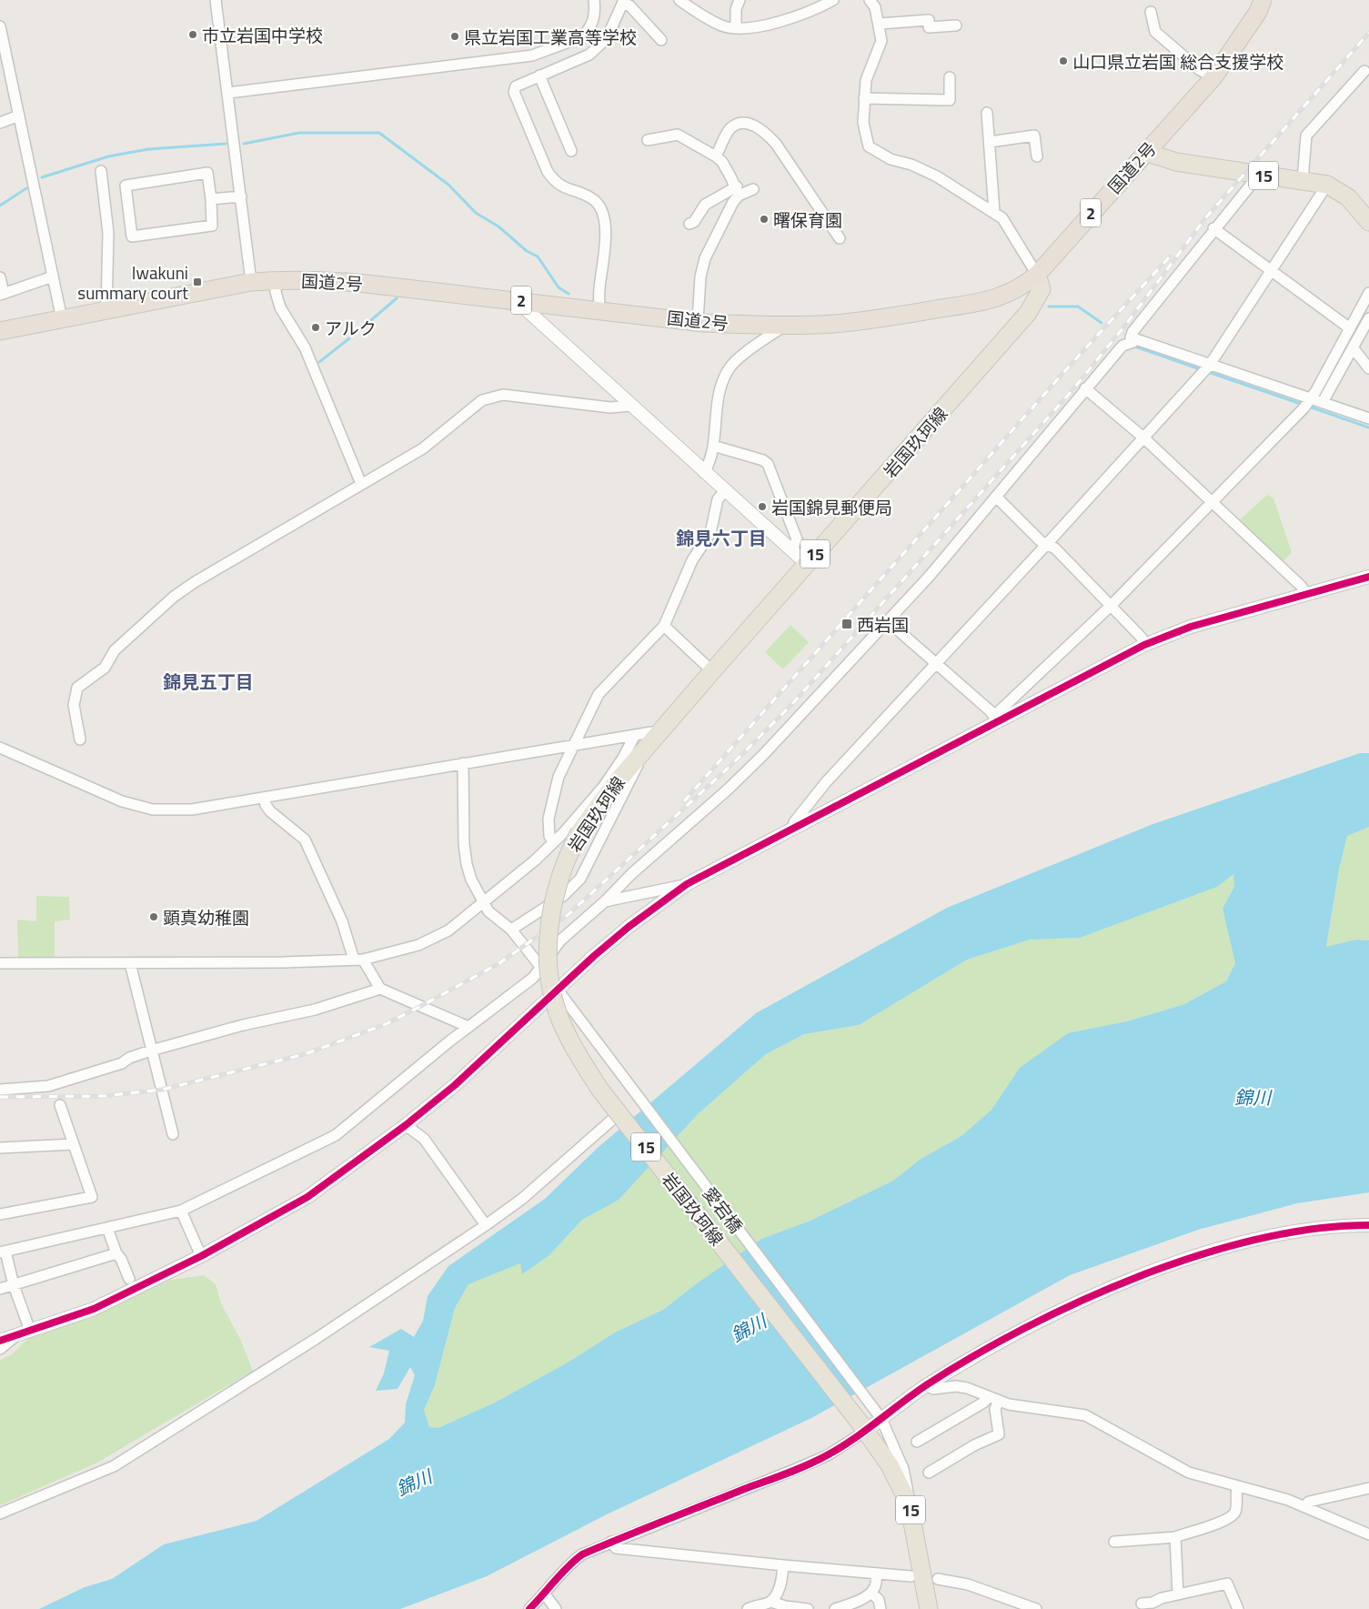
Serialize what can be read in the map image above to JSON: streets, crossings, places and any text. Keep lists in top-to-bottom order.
{
  "streets": {
    "highway": ["国道2号", "2"],
    "main road": ["15", "岩国玖珂線"],
    "street": ["愛宕橋"]
  },
  "crossings": [
    ["国道2号", "15"],
    ["国道2号", "岩国玖珂線"],
    ["岩国玖珂線", "愛宕橋"]
  ],
  "districts": ["錦見六丁目", "錦見五丁目"],
  "water": ["錦川"],
  "places": {
    "other": [
      "市立岩国中学校",
      "県立岩国工業高等学校",
      "山口県立岩国 総合支援学校",
      "曙保育園",
      "アルク",
      "岩国錦見郵便局",
      "顕真幼稚園"
    ],
    "transit": ["Iwakuni summary court", "西岩国"]
  }
}
